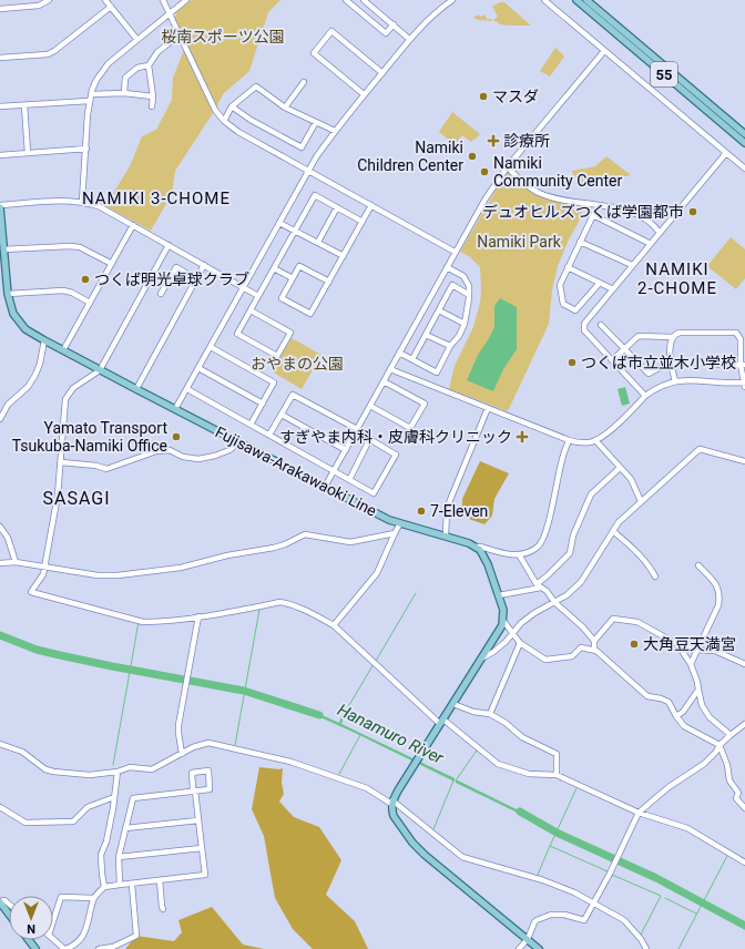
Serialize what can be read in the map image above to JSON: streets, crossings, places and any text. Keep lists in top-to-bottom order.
{
  "streets": {
    "main road": ["55", "Fujisawa-Arakawaoki Line"]
  },
  "districts": ["NAMIKI 3-CHOME", "NAMIKI 2-CHOME", "SASAGI"],
  "water": ["Hanamuro River"],
  "parks": ["桜南スポーツ公園", "Namiki Park", "おやまの公園"],
  "places": {
    "other": [
      "マスダ",
      "Namiki Children Center",
      "Namiki Community Center",
      "デュオヒルズつくば学園都市",
      "つくば明光卓球クラブ",
      "つくば市立並木小学校",
      "Yamato Transport Tsukuba-Namiki Office",
      "7-Eleven",
      "大角豆天満宮"
    ],
    "health": ["診療所", "すぎやま内科・皮膚科クリニック"]
  },
  "north": "bottom"
}
